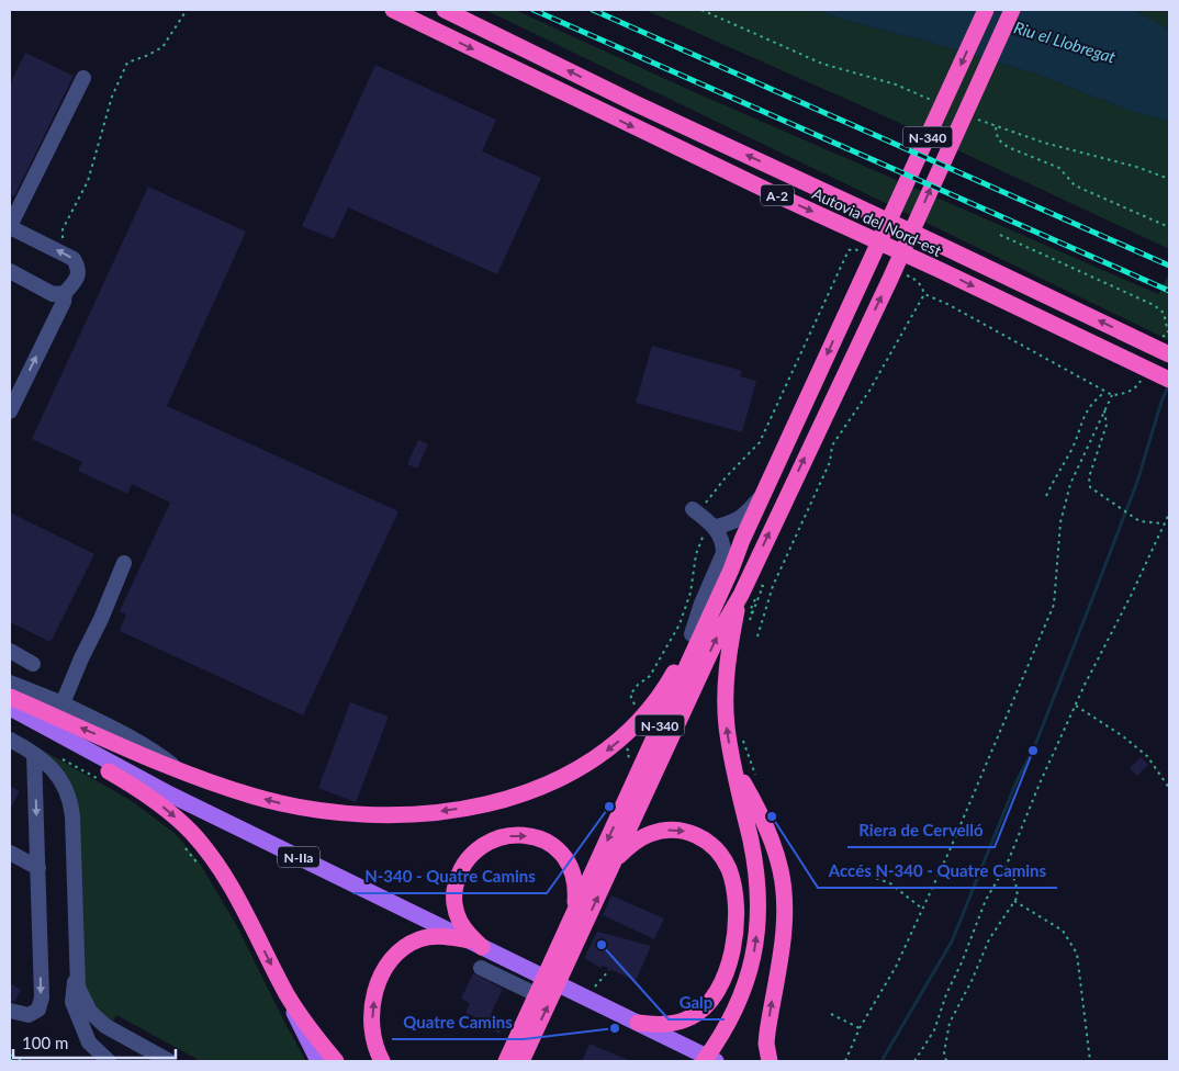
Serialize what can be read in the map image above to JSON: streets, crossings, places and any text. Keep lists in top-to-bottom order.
{
  "streets": {
    "highway": ["N-340", "A-2", "Autovia del Nord-est"],
    "main road": ["N-IIa"]
  },
  "water": ["Riu el Llobregat"],
  "places": [
    "Riera de Cervelló",
    "N-340 - Quatre Camins",
    "Accés N-340 - Quatre Camins",
    "Galp",
    "Quatre Camins"
  ],
  "scale_bar": "100 m"
}
